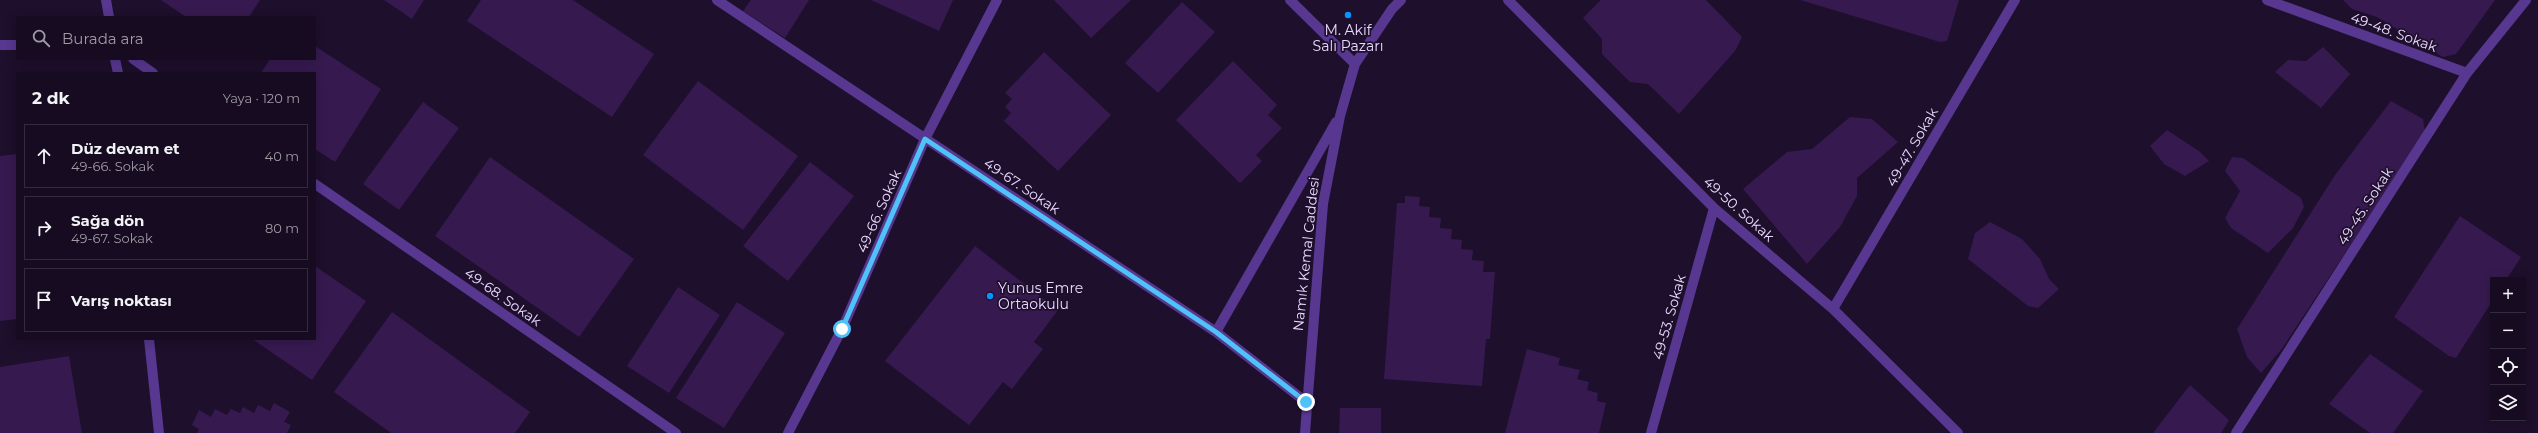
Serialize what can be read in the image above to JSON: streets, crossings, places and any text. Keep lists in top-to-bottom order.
{
  "streets": {
    "street": [
      "49-48. Sokak",
      "49-47. Sokak",
      "49-67. Sokak",
      "49-45. Sokak",
      "49-50. Sokak",
      "49-66. Sokak",
      "Namık Kemal Caddesi",
      "49-68. Sokak",
      "49-53. Sokak"
    ]
  },
  "crossings": [
    ["49-48. Sokak", "49-45. Sokak"],
    ["49-47. Sokak", "49-50. Sokak"],
    ["49-67. Sokak", "49-66. Sokak"],
    ["49-67. Sokak", "Namık Kemal Caddesi"],
    ["49-50. Sokak", "49-53. Sokak"]
  ],
  "places": ["M. Akif Salı Pazarı", "Yunus Emre Ortaokulu"],
  "page": {
    "search": "Burada ara",
    "heading": ["2 dk", "Yaya · 120 m"],
    "list": [
      ["Düz devam et", "49-66. Sokak", "40 m"],
      ["Sağa dön", "49-67. Sokak", "80 m"],
      "Varış noktası"
    ],
    "map_buttons": ["+", "−"]
  }
}
